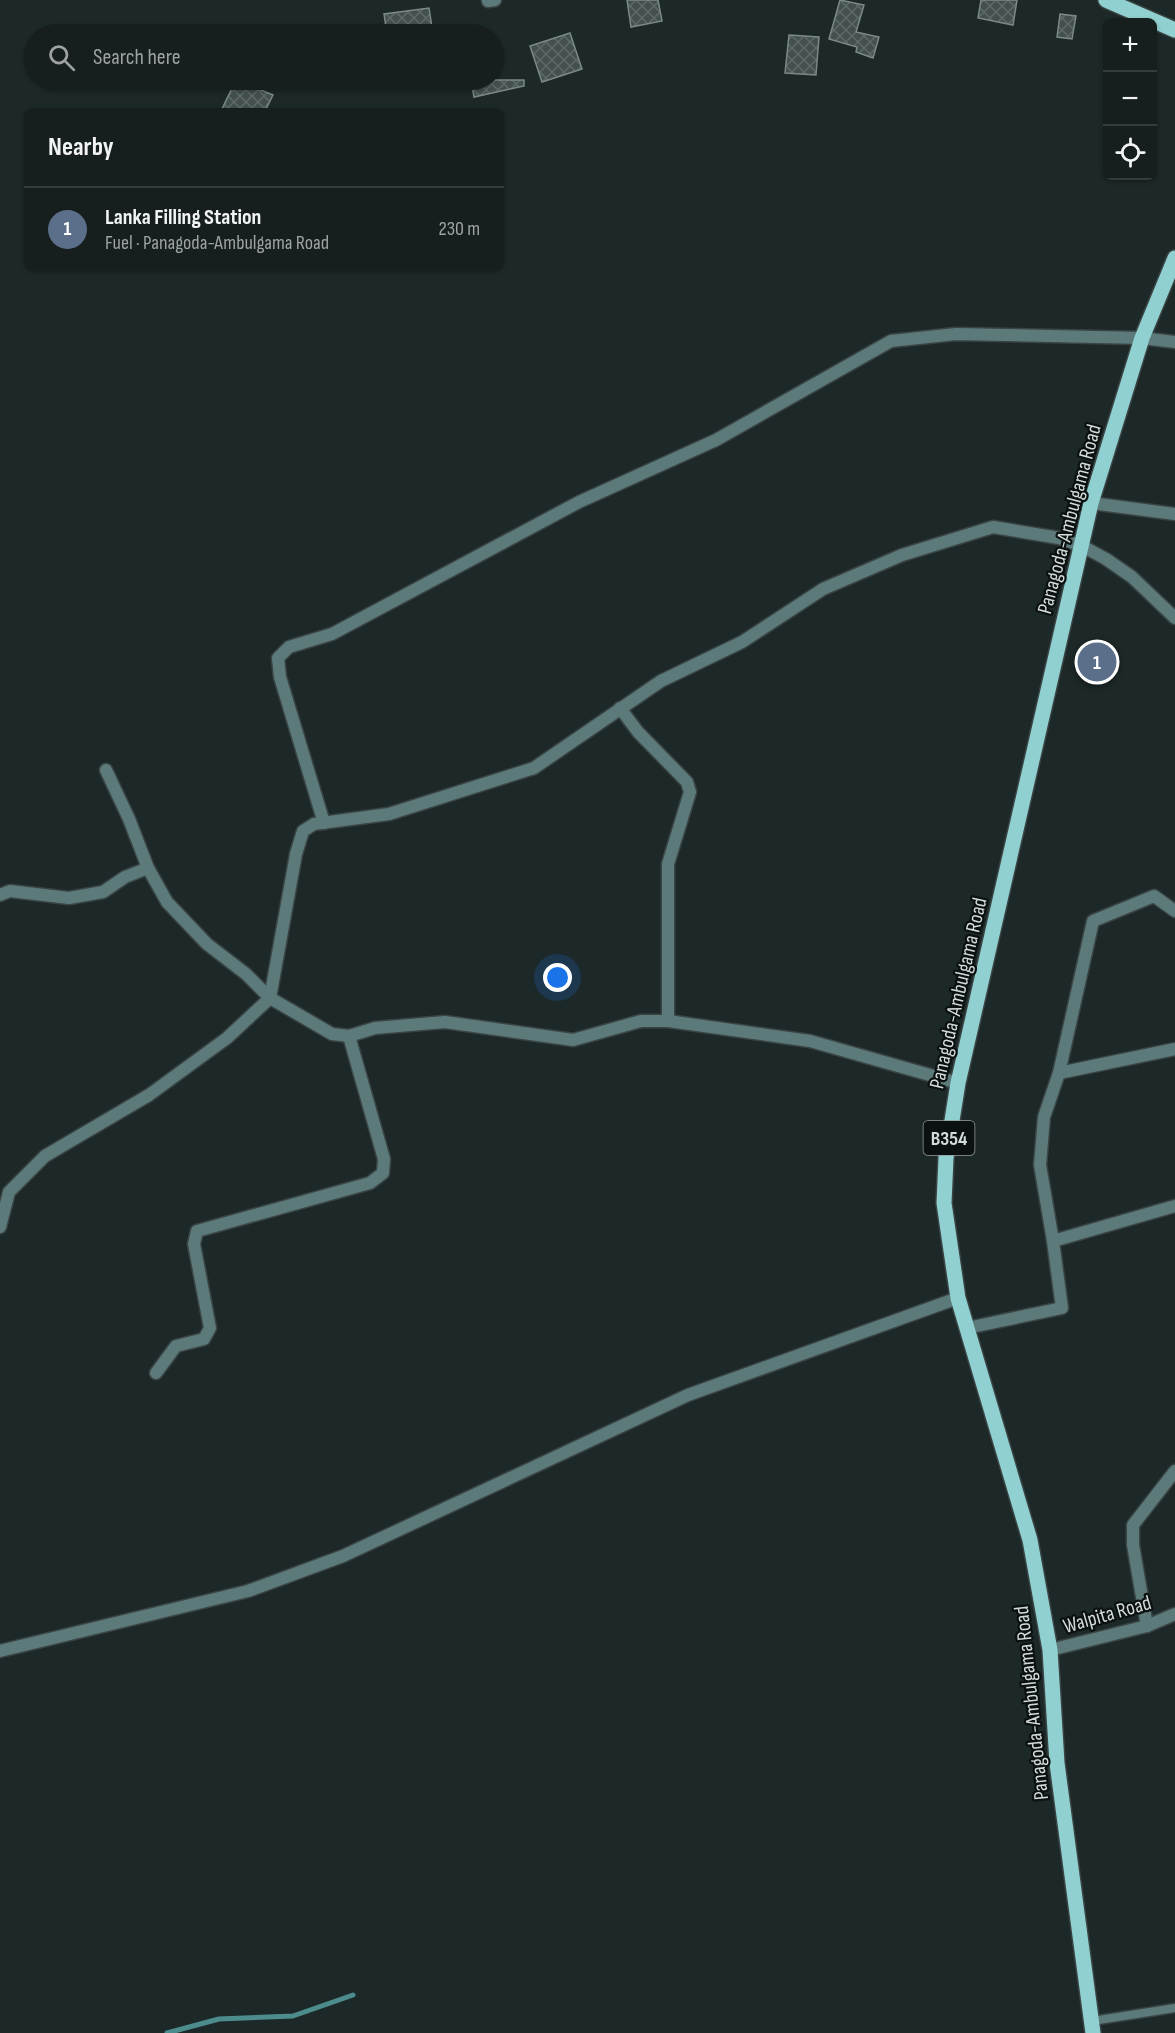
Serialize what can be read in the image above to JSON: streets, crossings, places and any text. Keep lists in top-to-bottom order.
{
  "streets": {
    "main road": ["Panagoda-Ambulgama Road", "B354"],
    "street": ["Walpita Road"]
  },
  "crossings": [
    ["Panagoda-Ambulgama Road", "Walpita Road"]
  ],
  "page": {
    "map_buttons": ["+", "−"],
    "search": "Search here",
    "heading": "Nearby",
    "list": [
      {
        "mark": "1",
        "name": "Lanka Filling Station",
        "note": "Fuel · Panagoda-Ambulgama Road",
        "value": "230 m"
      }
    ],
    "pins": "1"
  }
}
